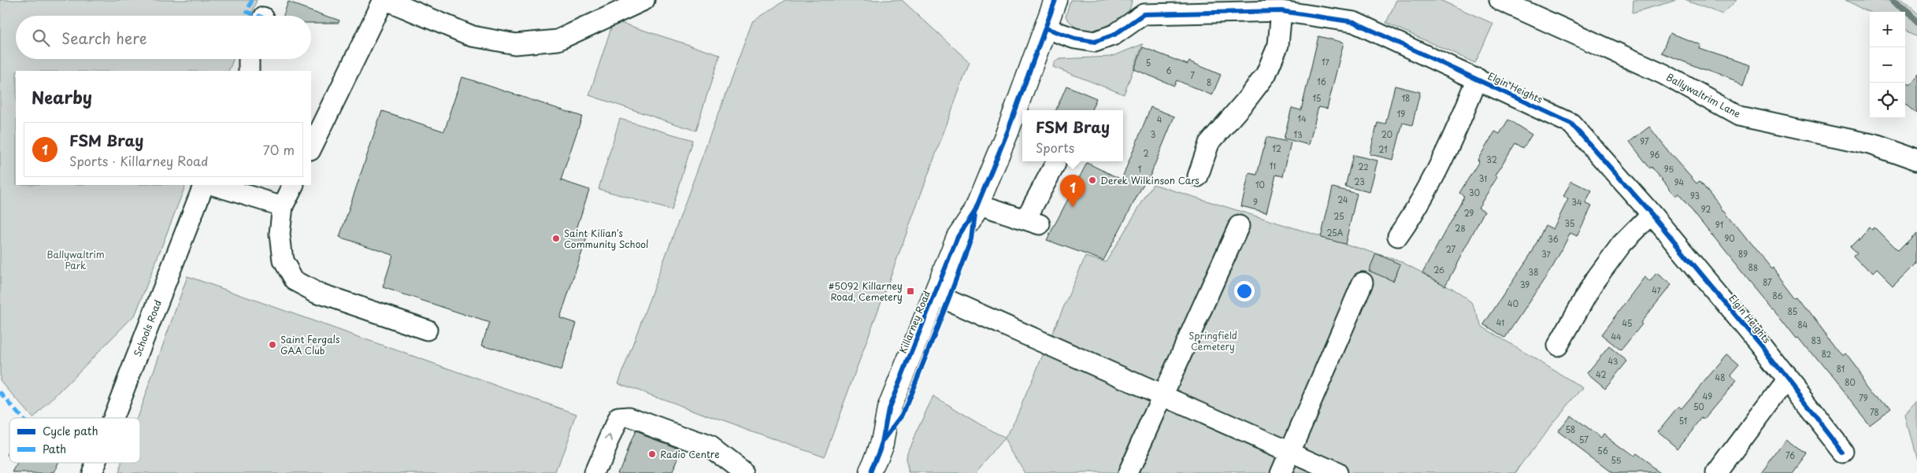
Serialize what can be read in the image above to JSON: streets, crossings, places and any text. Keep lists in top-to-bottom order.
{
  "streets": {
    "main road": ["Killarney Road"],
    "street": ["Elgin Heights", "Ballywaltrim Lane", "Schools Road"]
  },
  "crossings": [
    ["Elgin Heights", "Killarney Road"]
  ],
  "parks": ["Ballywaltrim Park", "Springfield Cemetery"],
  "places": {
    "other": [
      "Derek Wilkinson Cars",
      "Saint Kilian's Community School",
      "Saint Fergals GAA Club",
      "Radio Centre"
    ],
    "transit": ["#5092 Killarney Road, Cemetery"]
  },
  "house_numbers": [
    "17",
    "5",
    "6",
    "7",
    "16",
    "8",
    "15",
    "18",
    "19",
    "14",
    "4",
    "3",
    "13",
    "20",
    "97",
    "12",
    "21",
    "2",
    "96",
    "32",
    "11",
    "22",
    "1",
    "95",
    "31",
    "23",
    "94",
    "10",
    "30",
    "93",
    "24",
    "9",
    "34",
    "92",
    "29",
    "25",
    "35",
    "91",
    "28",
    "25A",
    "90",
    "36",
    "27",
    "37",
    "89",
    "88",
    "26",
    "38",
    "87",
    "39",
    "47",
    "86",
    "40",
    "85",
    "41",
    "45",
    "84",
    "44",
    "83",
    "82",
    "43",
    "81",
    "42",
    "48",
    "80",
    "49",
    "79",
    "50",
    "78",
    "51",
    "58",
    "57",
    "56",
    "76",
    "55"
  ],
  "legend": ["Cycle path", "Path"],
  "page": {
    "map_buttons": ["+", "−"],
    "search": "Search here",
    "heading": "Nearby",
    "popup": ["FSM Bray", "Sports"],
    "list": [
      {
        "mark": "1",
        "name": "FSM Bray",
        "note": "Sports · Killarney Road",
        "value": "70 m"
      }
    ],
    "pins": "1"
  }
}
